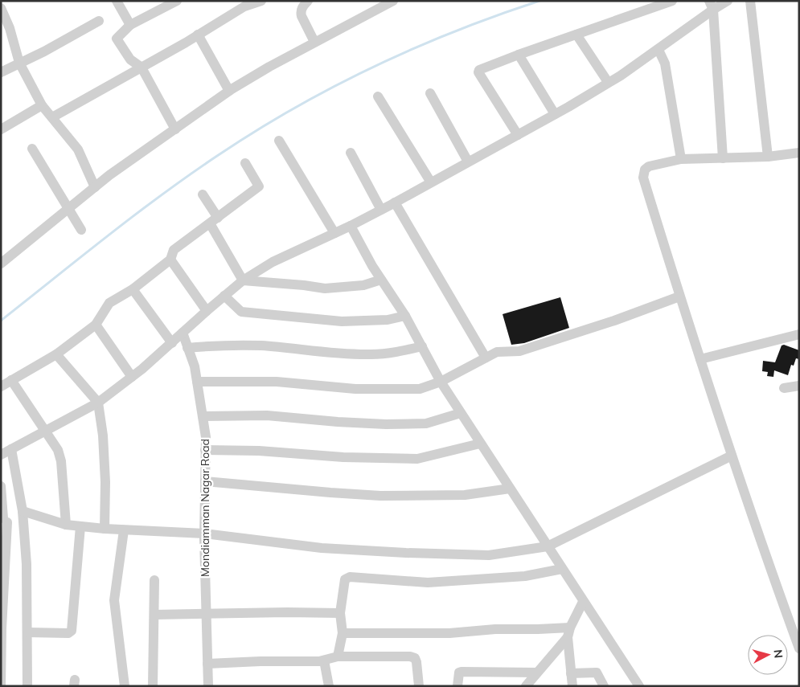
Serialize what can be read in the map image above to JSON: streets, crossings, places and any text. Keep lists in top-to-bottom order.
{
  "streets": {
    "street": ["Mondiamman Nagar Road"]
  },
  "north": "right"
}
